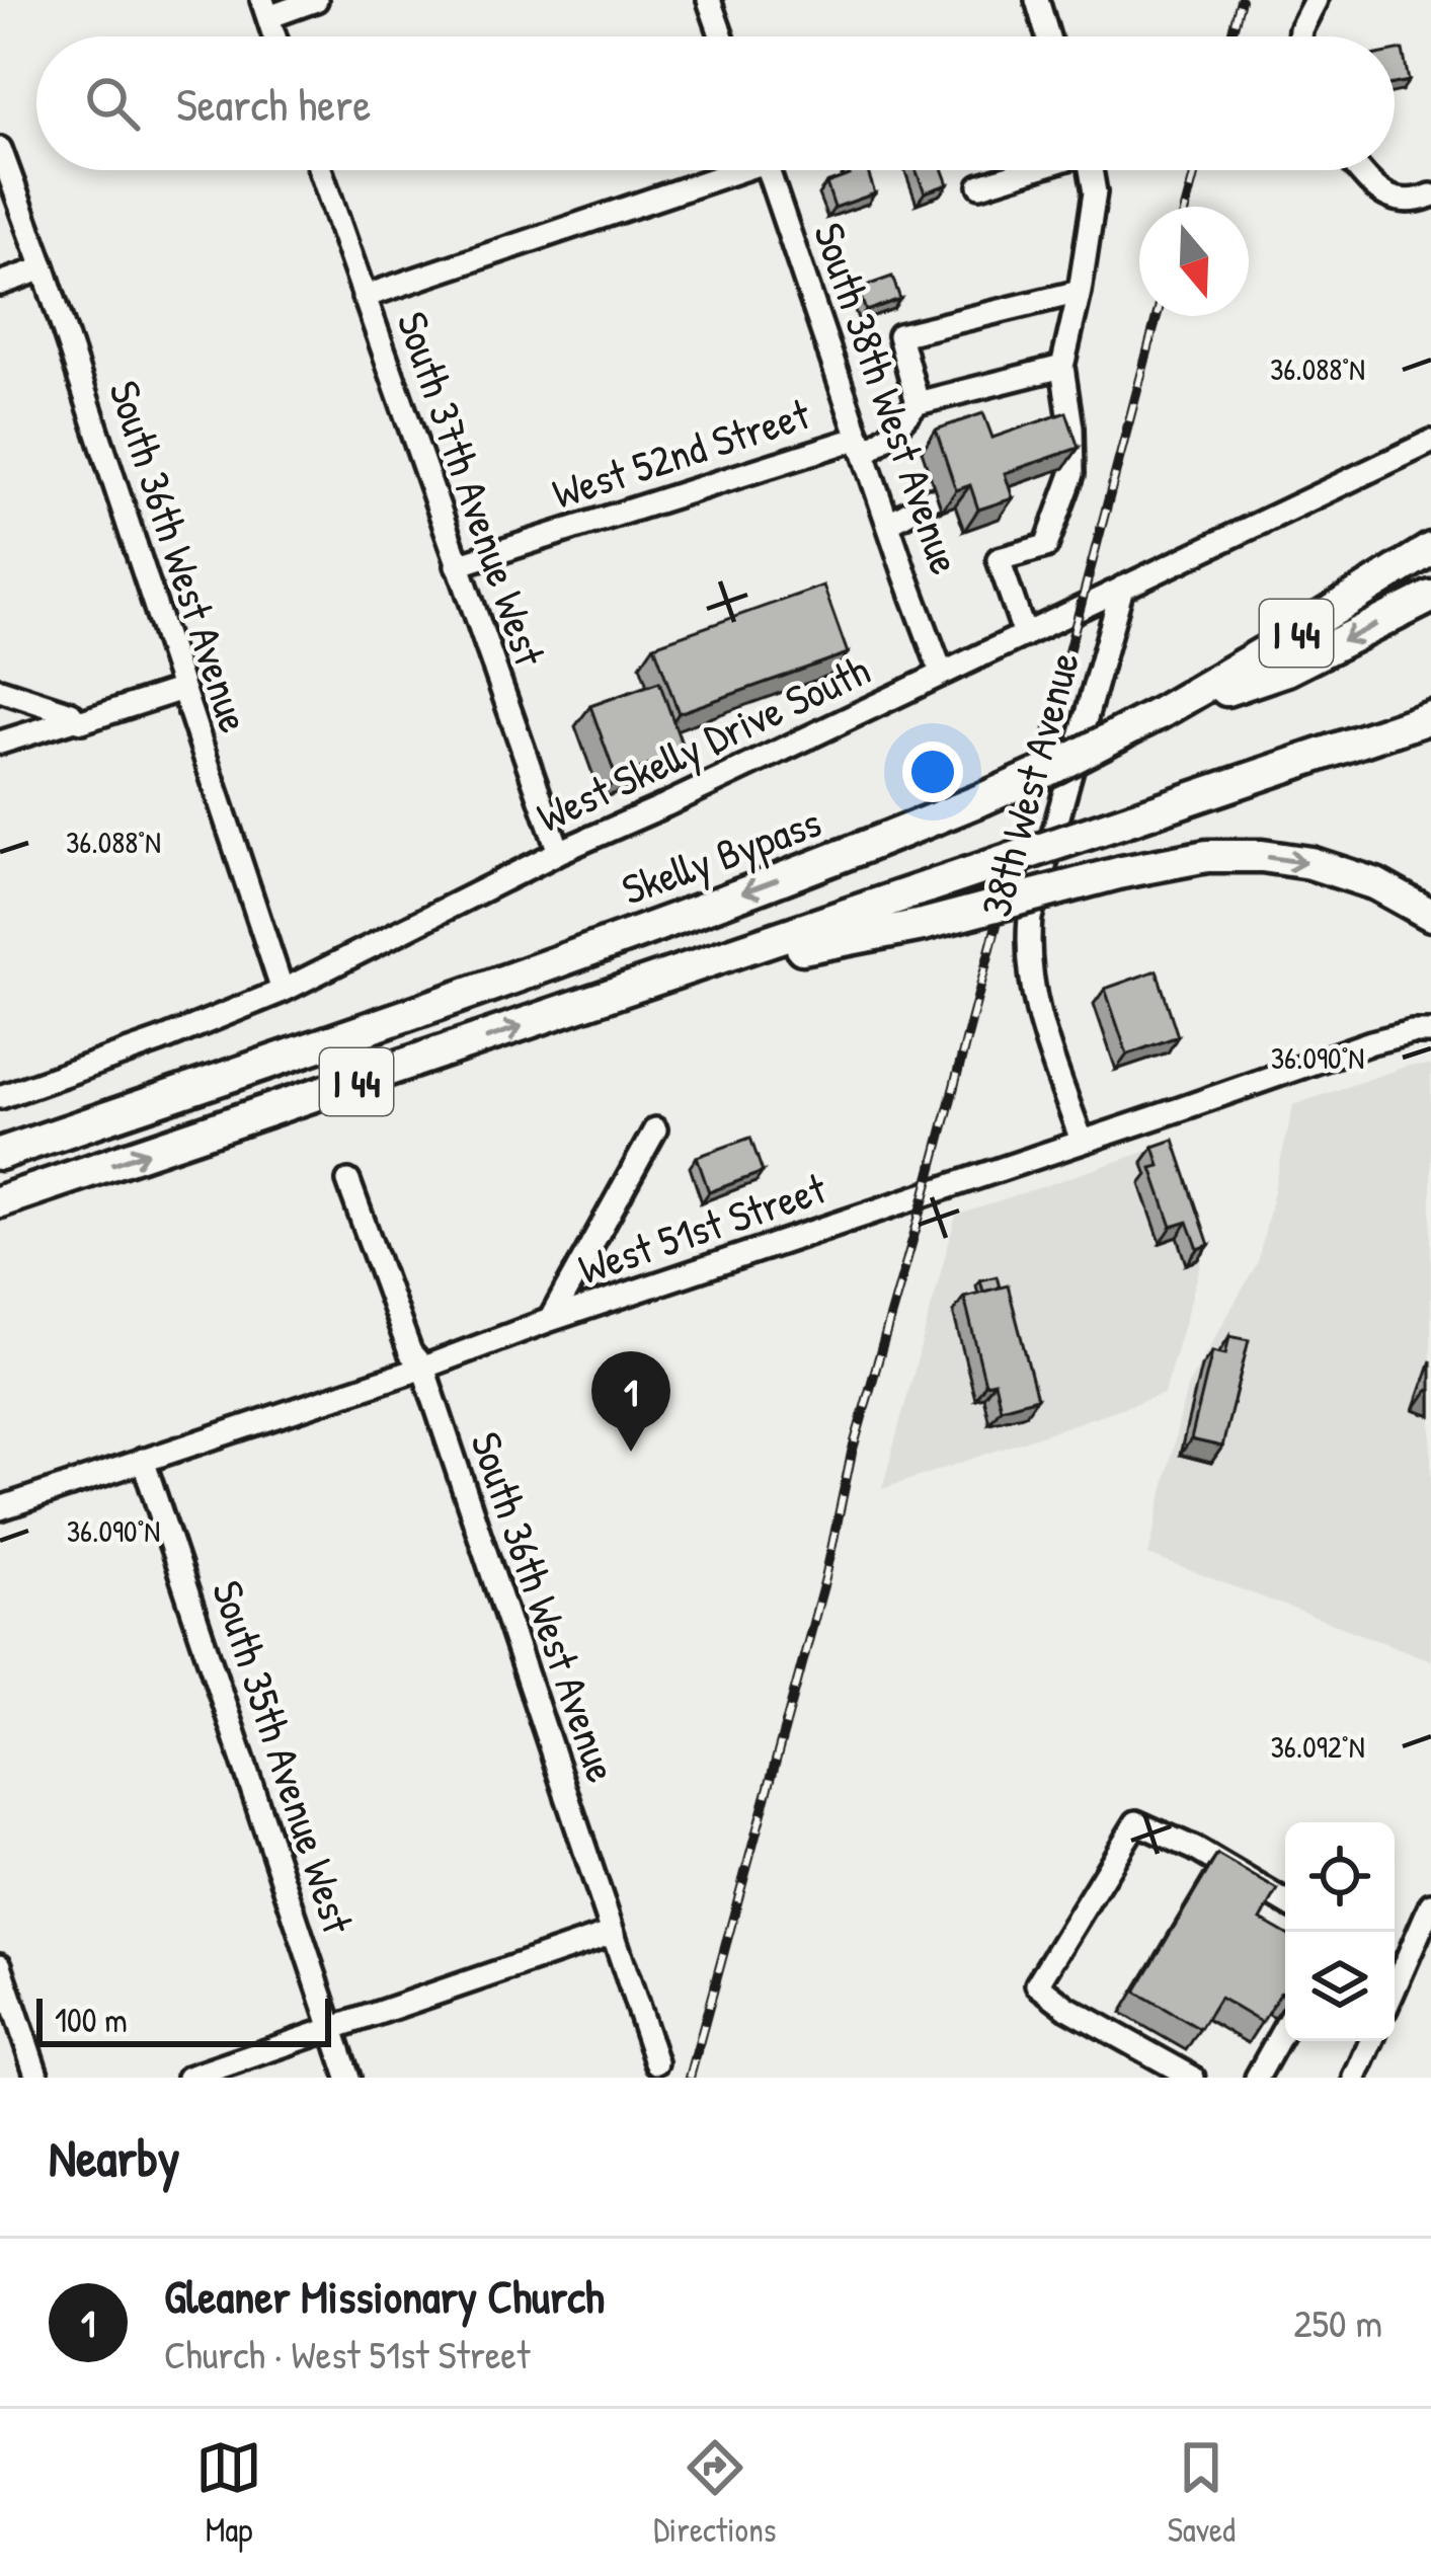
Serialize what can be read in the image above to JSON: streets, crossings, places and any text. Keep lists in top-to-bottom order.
{
  "streets": {
    "highway": ["I 44", "Skelly Bypass"],
    "street": [
      "South 38th West Avenue",
      "West 52nd Street",
      "South 37th Avenue West",
      "South 36th West Avenue",
      "West Skelly Drive South",
      "38th West Avenue",
      "West 51st Street",
      "South 35th Avenue West"
    ]
  },
  "crossings": [
    ["South 38th West Avenue", "West 52nd Street"],
    ["South 38th West Avenue", "West Skelly Drive South"],
    ["West 52nd Street", "South 37th Avenue West"],
    ["South 37th Avenue West", "West Skelly Drive South"],
    ["South 36th West Avenue", "West Skelly Drive South"],
    ["South 36th West Avenue", "West 51st Street"],
    ["West Skelly Drive South", "38th West Avenue"],
    ["38th West Avenue", "West 51st Street"],
    ["West 51st Street", "South 35th Avenue West"]
  ],
  "scale_bar": "100 m",
  "north": "bottom",
  "page": {
    "search": "Search here",
    "pins": "1",
    "scale": "100 m",
    "heading": "Nearby",
    "list": [
      {
        "mark": "1",
        "name": "Gleaner Missionary Church",
        "note": "Church · West 51st Street",
        "value": "250 m"
      }
    ],
    "nav": ["Map", "Directions", "Saved"]
  },
  "coordinates": ["36.088°N", "36.090°N", "36.092°N"]
}
